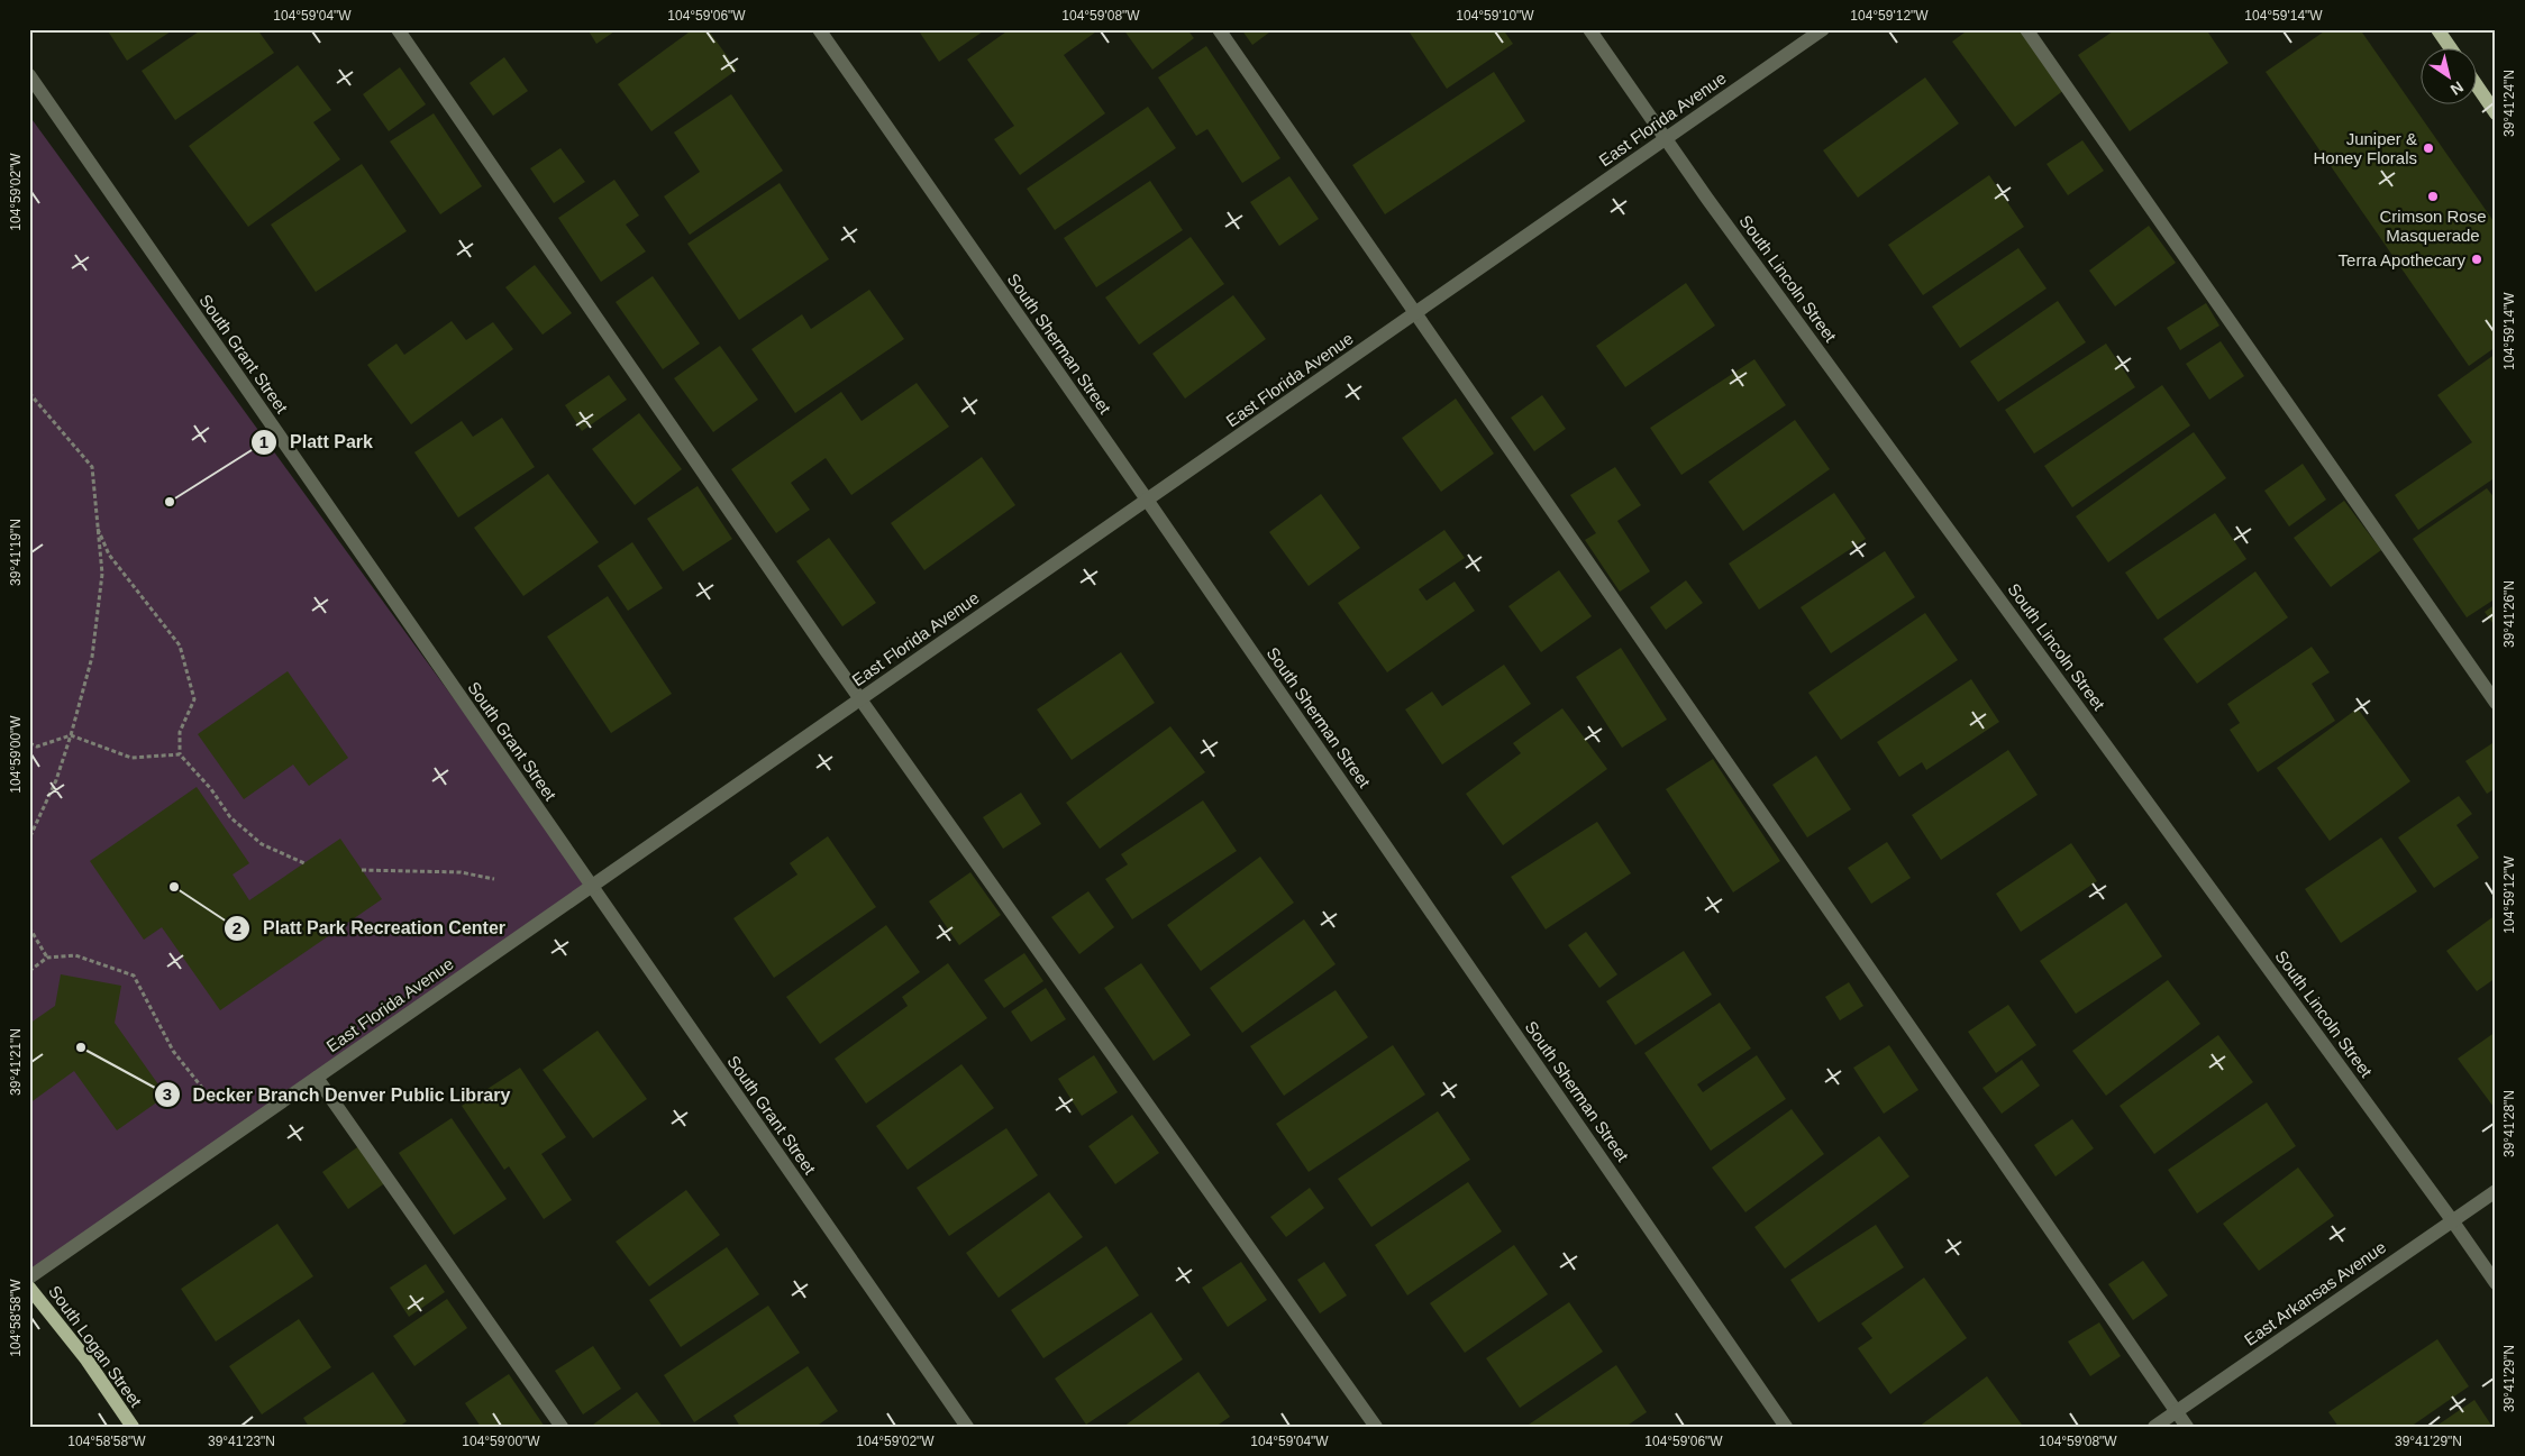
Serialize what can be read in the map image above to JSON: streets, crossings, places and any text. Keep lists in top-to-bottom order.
{
  "streets": {
    "main road": ["South Logan Street"],
    "street": [
      "East Florida Avenue",
      "South Lincoln Street",
      "South Sherman Street",
      "South Grant Street",
      "East Arkansas Avenue"
    ]
  },
  "crossings": [
    ["East Florida Avenue", "South Lincoln Street"],
    ["East Florida Avenue", "South Sherman Street"],
    ["East Florida Avenue", "South Grant Street"],
    ["South Lincoln Street", "East Arkansas Avenue"]
  ],
  "places": [
    "Juniper & Honey Florals",
    "Crimson Rose Masquerade",
    "Terra Apothecary",
    "Platt Park",
    "Platt Park Recreation Center",
    "Decker Branch Denver Public Library"
  ],
  "north": "bottom right",
  "coordinates": [
    "104°59'04\"W",
    "104°59'06\"W",
    "104°59'08\"W",
    "104°59'10\"W",
    "104°59'12\"W",
    "104°59'14\"W",
    "39°41'24\"N",
    "104°59'02\"W",
    "39°41'19\"N",
    "39°41'26\"N",
    "104°59'00\"W",
    "39°41'21\"N",
    "39°41'28\"N",
    "104°58'58\"W",
    "39°41'29\"N",
    "39°41'23\"N"
  ]
}
